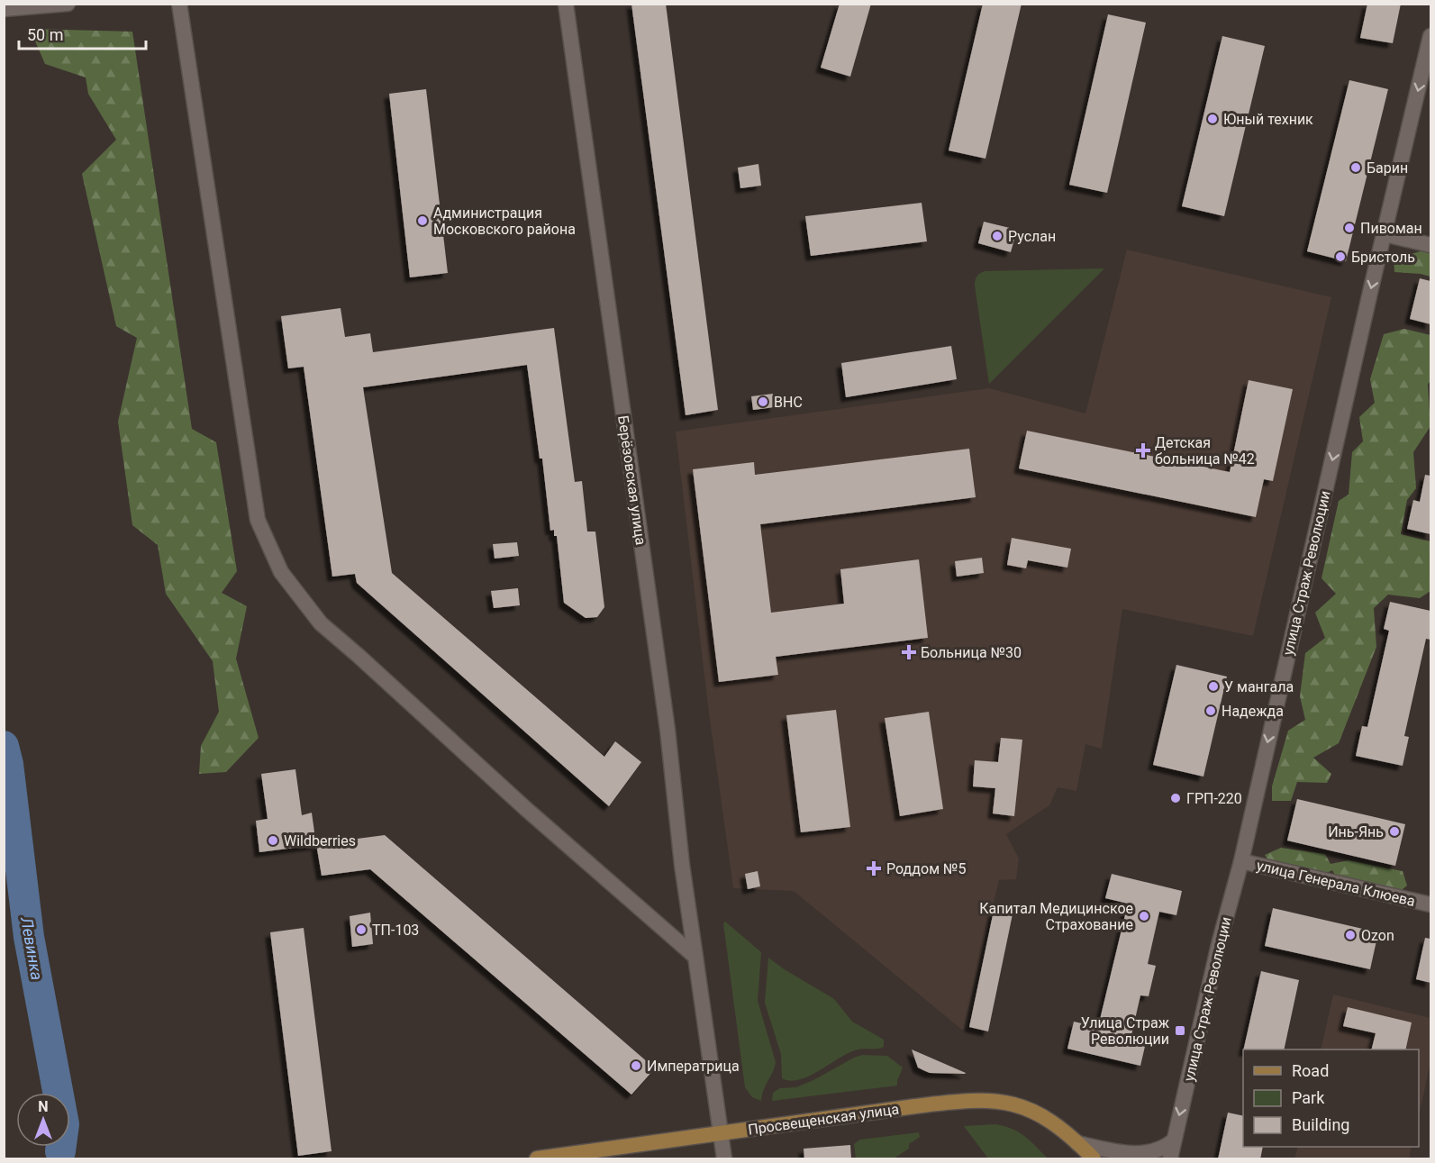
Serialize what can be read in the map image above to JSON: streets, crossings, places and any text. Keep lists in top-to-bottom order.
{
  "streets": {
    "main road": ["Просвещенская улица"],
    "street": ["Берёзовская улица", "улица Страж Революции", "улица Генерала Клюева"]
  },
  "crossings": [
    ["Берёзовская улица", "Просвещенская улица"],
    ["улица Страж Революции", "улица Генерала Клюева"]
  ],
  "one_way": ["улица Страж Революции"],
  "water": ["Левинка"],
  "places": {
    "other": [
      "Юный техник",
      "Барин",
      "Администрация Московского района",
      "Пивоман",
      "Руслан",
      "Бристоль",
      "ВНС",
      "У мангала",
      "Надежда",
      "ГРП-220",
      "Инь-Янь",
      "Wildberries",
      "Капитал Медицинское Страхование",
      "ТП-103",
      "Ozon",
      "Императрица"
    ],
    "health": ["Детская больница №42", "Больница №30", "Роддом №5"],
    "transit": ["Улица Страж Революции"]
  },
  "legend": ["Road", "Park", "Building"],
  "scale_bar": "50 m",
  "north": "top"
}
